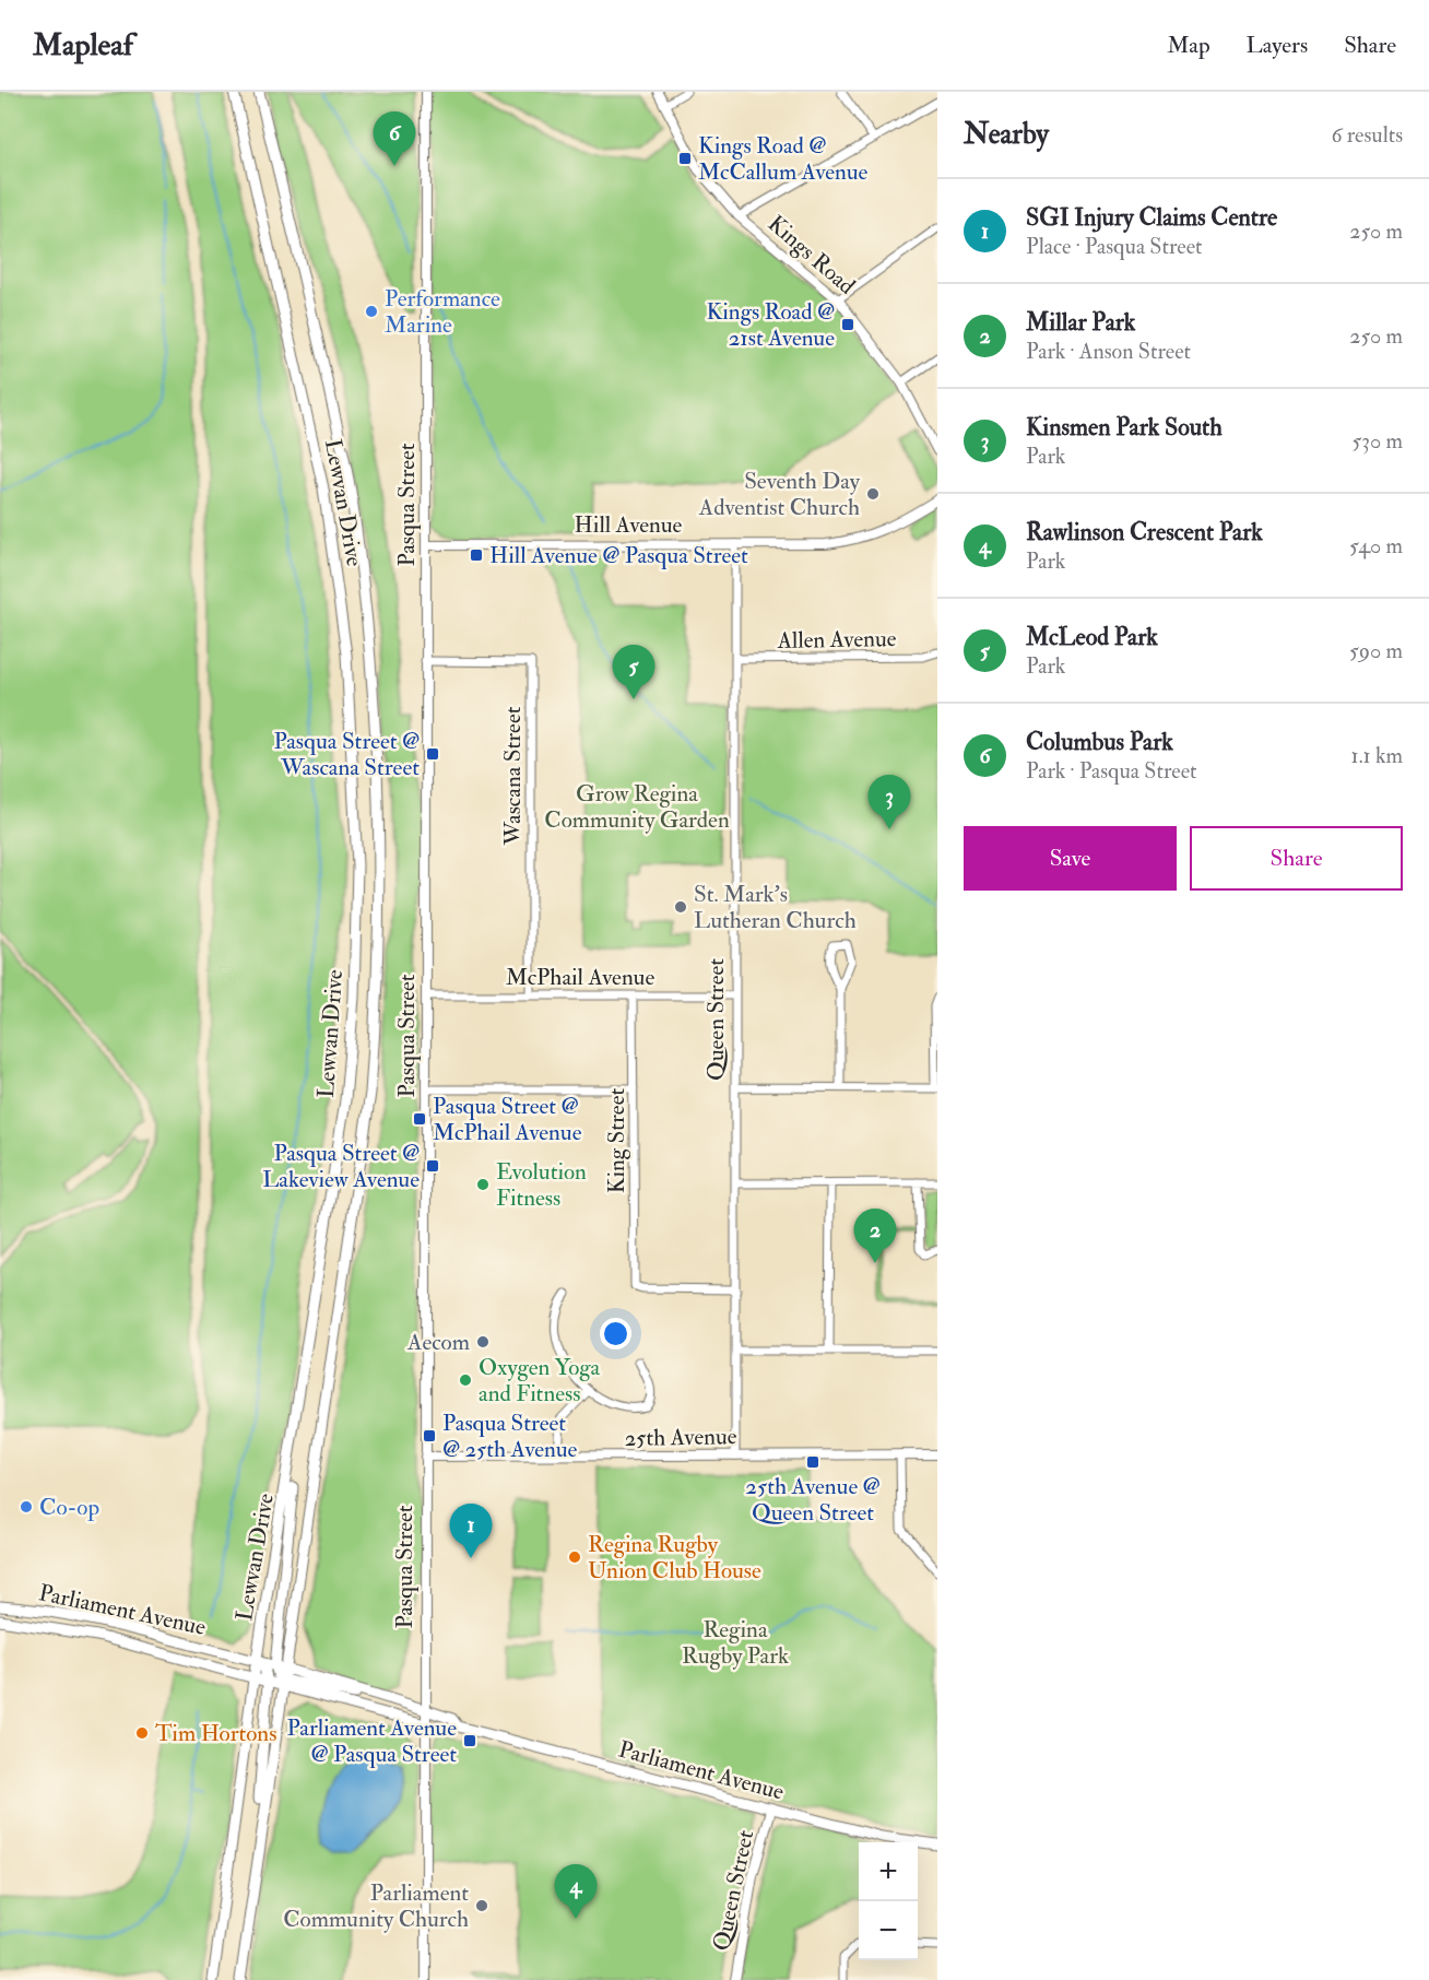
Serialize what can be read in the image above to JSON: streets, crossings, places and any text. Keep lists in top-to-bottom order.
{
  "streets": {
    "main road": ["Lewvan Drive", "Parliament Avenue"],
    "street": [
      "Kings Road",
      "Pasqua Street",
      "Hill Avenue",
      "Allen Avenue",
      "Wascana Street",
      "McPhail Avenue",
      "Queen Street",
      "King Street",
      "25th Avenue"
    ]
  },
  "crossings": [
    ["Lewvan Drive", "Parliament Avenue"],
    ["Pasqua Street", "Hill Avenue"],
    ["Pasqua Street", "Wascana Street"],
    ["Pasqua Street", "McPhail Avenue"],
    ["Pasqua Street", "25th Avenue"],
    ["Pasqua Street", "Parliament Avenue"],
    ["Hill Avenue", "Queen Street"],
    ["Allen Avenue", "Queen Street"],
    ["Wascana Street", "McPhail Avenue"],
    ["McPhail Avenue", "Queen Street"],
    ["McPhail Avenue", "King Street"],
    ["Queen Street", "King Street"],
    ["Queen Street", "25th Avenue"],
    ["Queen Street", "Parliament Avenue"]
  ],
  "parks": ["Grow Regina Community Garden", "Regina Rugby Park"],
  "places": {
    "transit": [
      "Kings Road @ McCallum Avenue",
      "Kings Road @ 21st Avenue",
      "Hill Avenue @ Pasqua Street",
      "Pasqua Street @ Wascana Street",
      "Pasqua Street @ McPhail Avenue",
      "Pasqua Street @ Lakeview Avenue",
      "Pasqua Street @ 25th Avenue",
      "25th Avenue @ Queen Street",
      "Parliament Avenue @ Pasqua Street"
    ],
    "other": [
      "Performance Marine",
      "Seventh Day Adventist Church",
      "St. Mark's Lutheran Church",
      "Evolution Fitness",
      "Aecom",
      "Oxygen Yoga and Fitness",
      "Co-op",
      "Regina Rugby Union Club House",
      "Tim Hortons",
      "Parliament Community Church"
    ]
  },
  "page": {
    "header": "Mapleaf",
    "nav": ["Map", "Layers", "Share"],
    "heading": ["Nearby", "6 results"],
    "pins": [
      "6",
      "5",
      "3",
      "2",
      "1",
      "4"
    ],
    "list": [
      {
        "mark": "1",
        "name": "SGI Injury Claims Centre",
        "note": "Place · Pasqua Street",
        "value": "250 m"
      },
      {
        "mark": "2",
        "name": "Millar Park",
        "note": "Park · Anson Street",
        "value": "250 m"
      },
      {
        "mark": "3",
        "name": "Kinsmen Park South",
        "note": "Park",
        "value": "530 m"
      },
      {
        "mark": "4",
        "name": "Rawlinson Crescent Park",
        "note": "Park",
        "value": "540 m"
      },
      {
        "mark": "5",
        "name": "McLeod Park",
        "note": "Park",
        "value": "590 m"
      },
      {
        "mark": "6",
        "name": "Columbus Park",
        "note": "Park · Pasqua Street",
        "value": "1.1 km"
      }
    ],
    "buttons": ["Save", "Share"],
    "map_buttons": ["+", "−"]
  }
}
